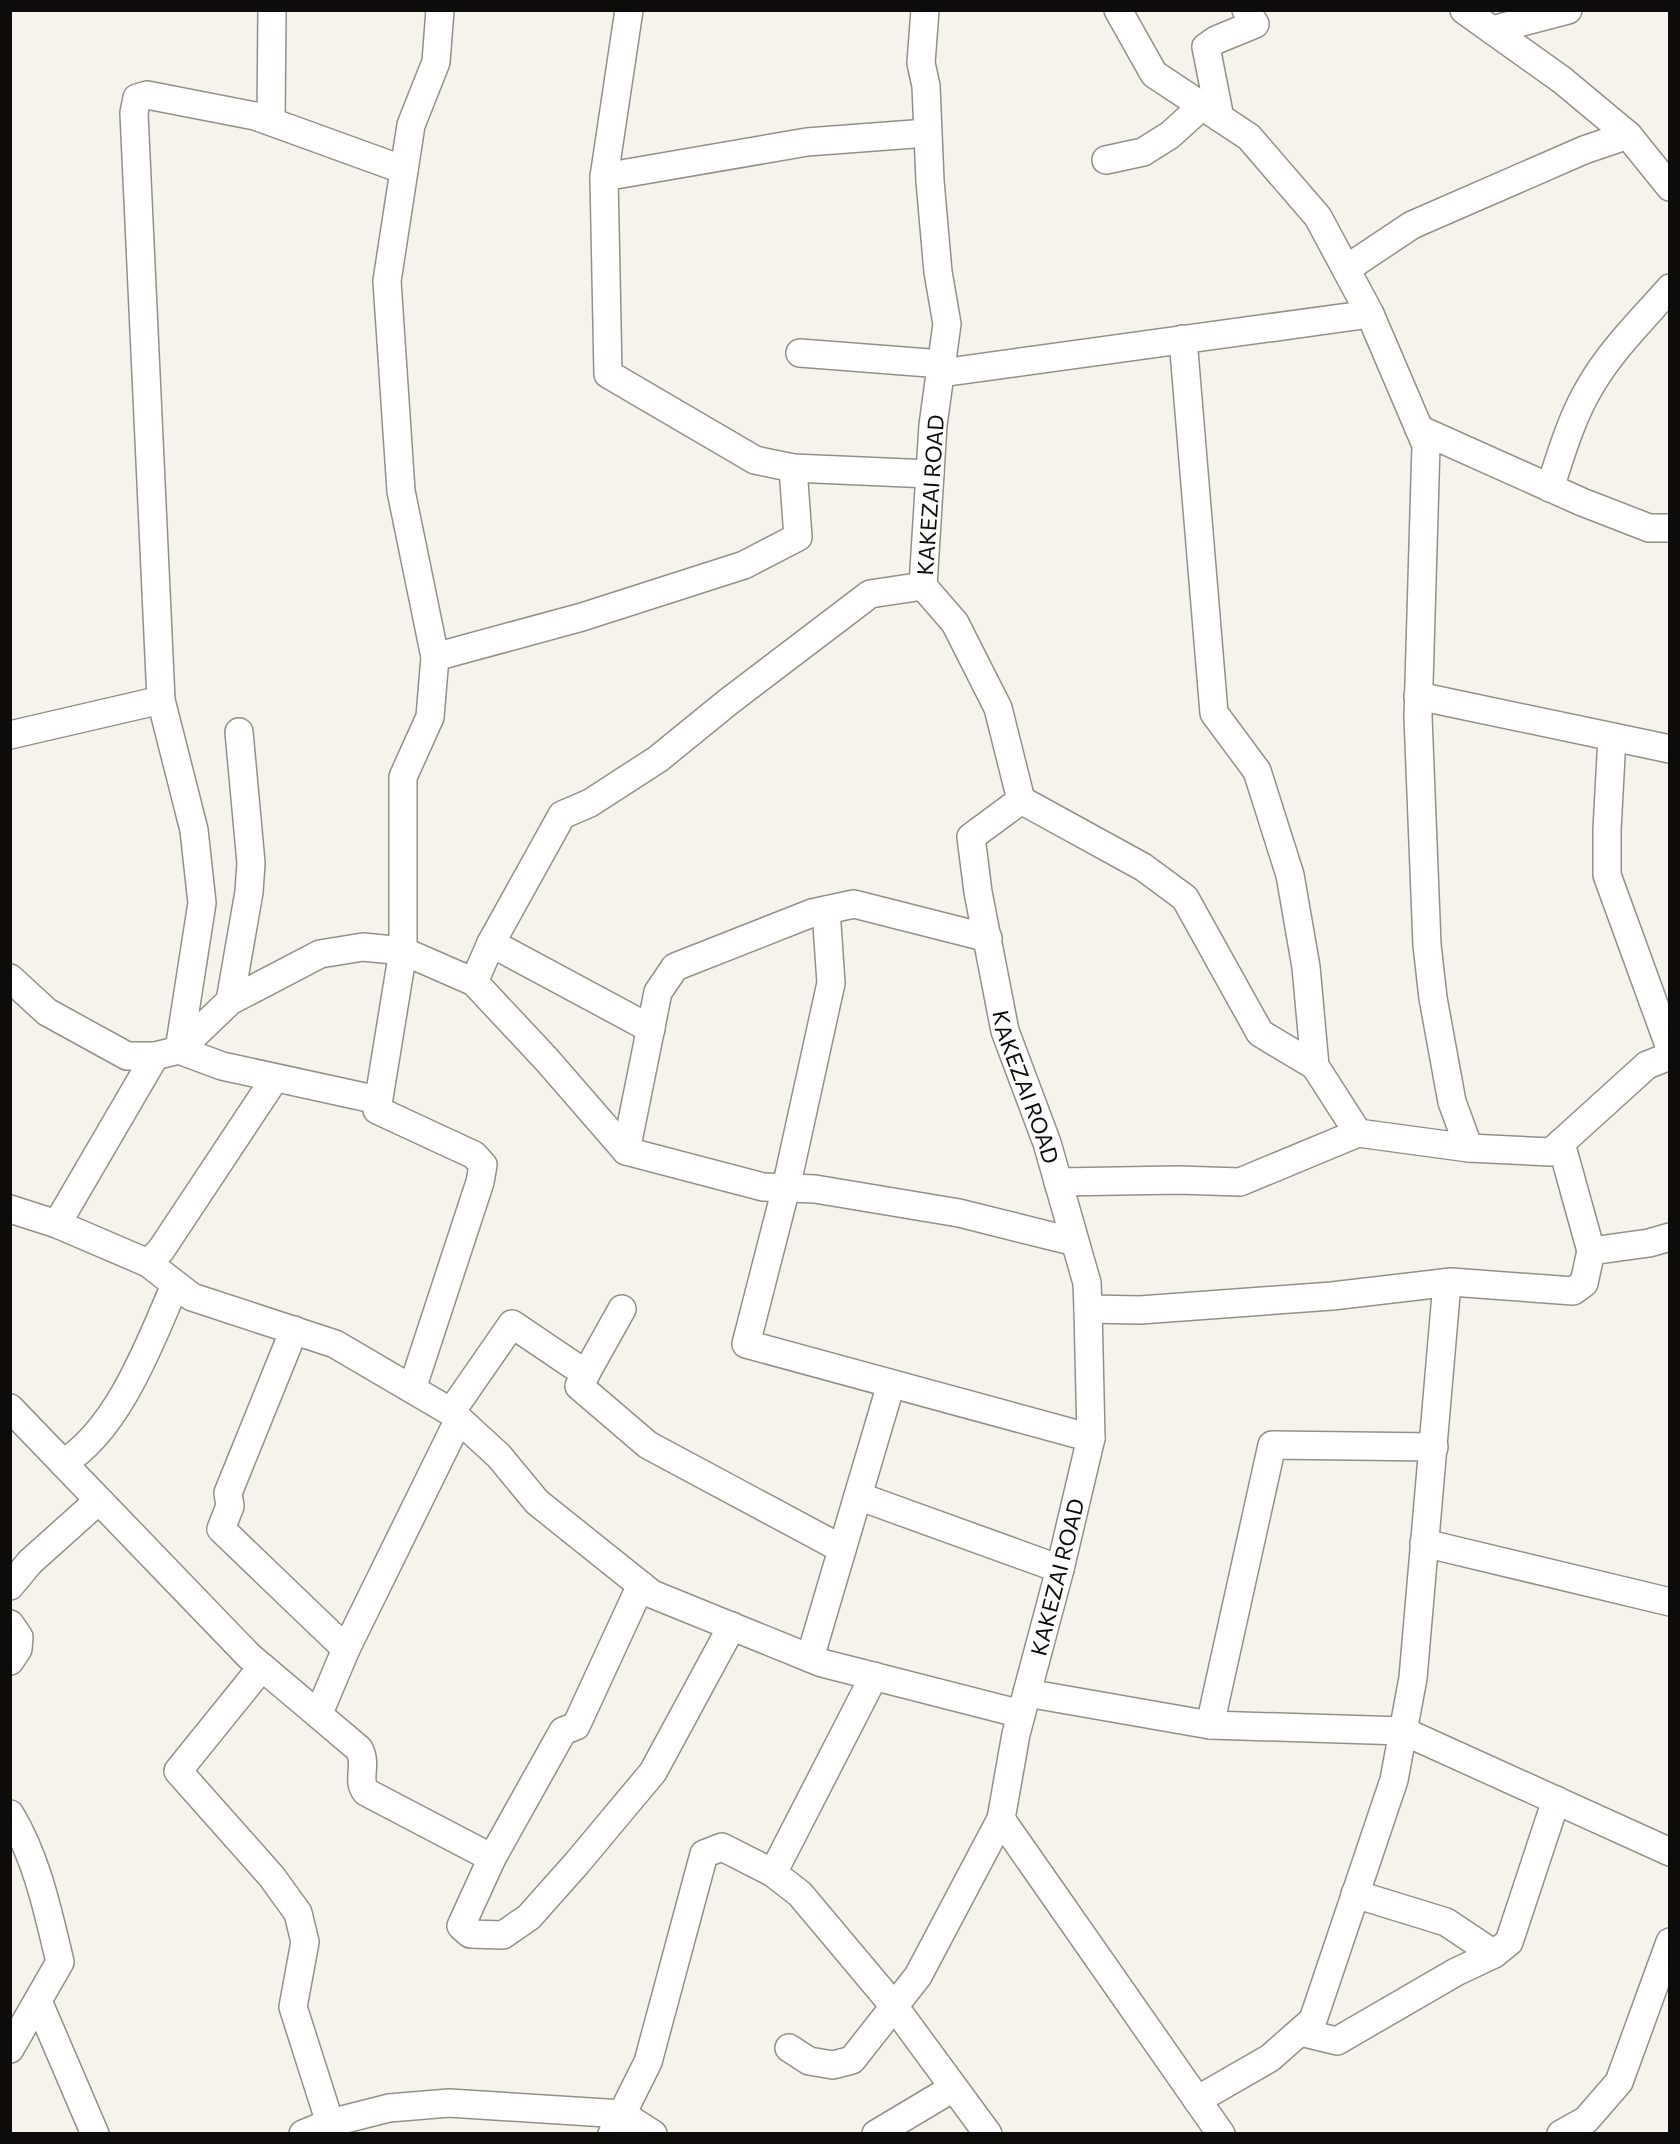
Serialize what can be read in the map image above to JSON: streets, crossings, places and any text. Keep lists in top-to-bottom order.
{
  "streets": {
    "street": ["KAKEZAI ROAD"]
  }
}
